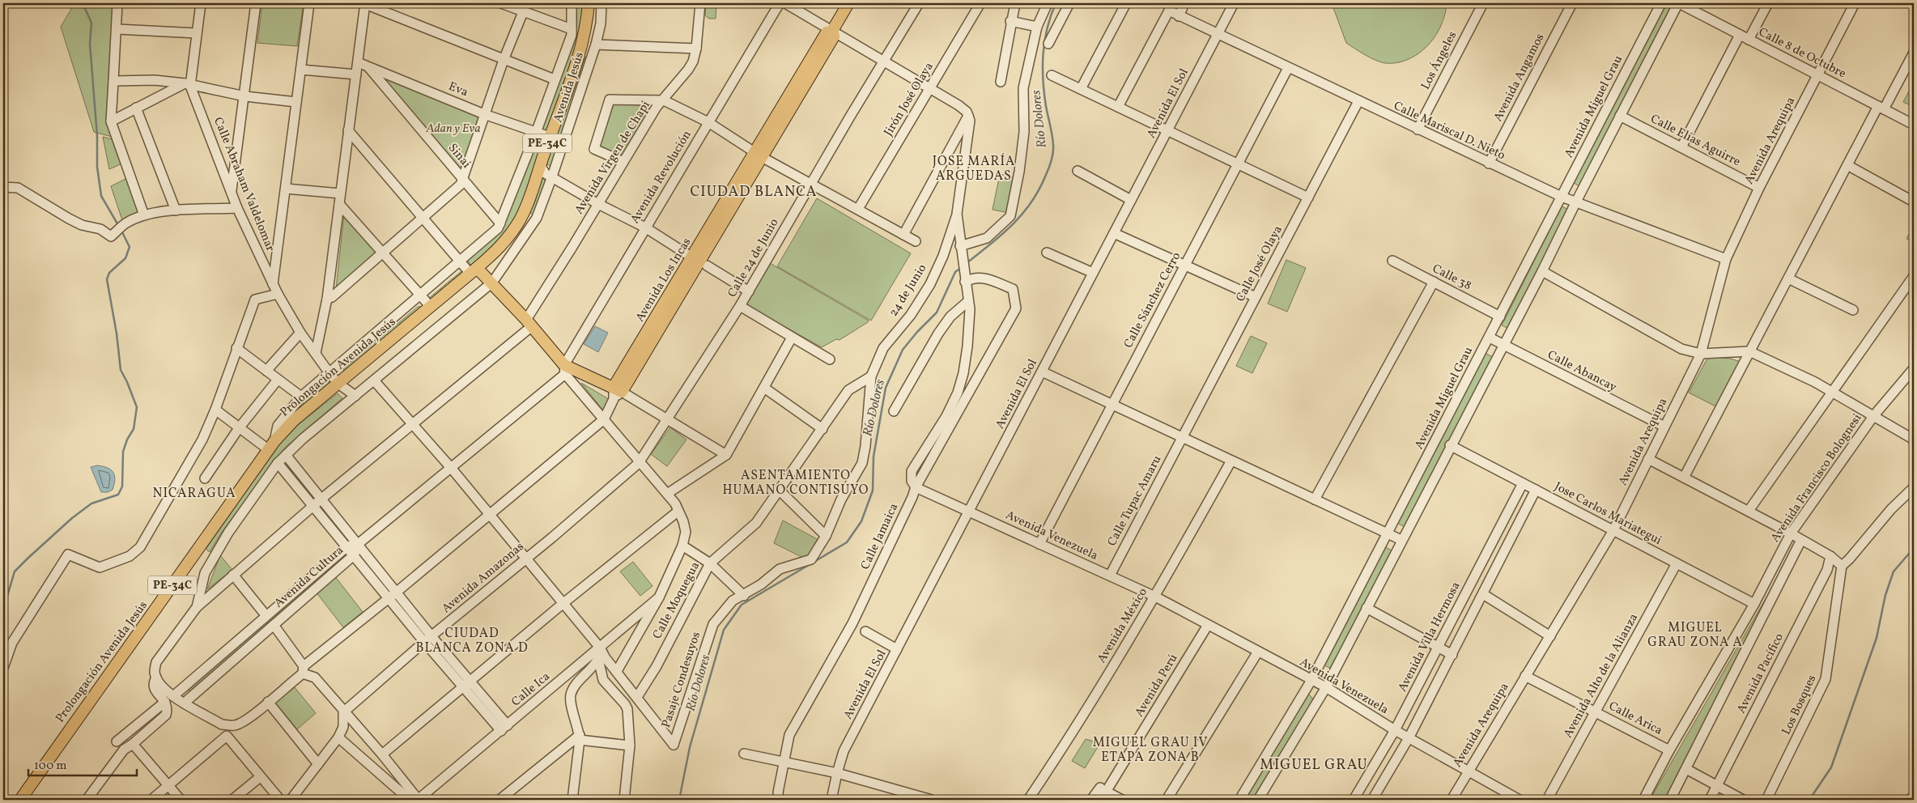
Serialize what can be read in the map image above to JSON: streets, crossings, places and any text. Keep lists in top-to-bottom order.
{
  "streets": {
    "main road": ["PE-34C", "Avenida Los Incas", "Prolongación Avenida Jesús"],
    "street": [
      "Calle 8 de Octubre",
      "Los Ángeles",
      "Avenida Angamos",
      "Avenida Jesús",
      "Eva",
      "Jirón José Olaya",
      "Avenida El Sol",
      "Avenida Miguel Grau",
      "Calle Mariscal D. Nieto",
      "Calle Elías Aguirre",
      "Avenida Arequipa",
      "Sinai",
      "Avenida Virgen de Chapi",
      "Avenida Revolución",
      "Calle Abraham Valdelomar",
      "Calle 24 de Junio",
      "Calle José Olaya",
      "Calle 38",
      "24 de Junio",
      "Calle Sánchez Cerro",
      "Calle Abancay",
      "Avenida Francisco Bolognesi",
      "Calle Tupac Amaru",
      "Jose Carlos Mariategui",
      "Avenida Venezuela",
      "Calle Jamaica",
      "Avenida Cultura",
      "Avenida Amazonas",
      "Calle Moquegua",
      "Avenida México",
      "Avenida Villa Hermosa",
      "Avenida Pacífico",
      "Avenida Alto de la Alianza",
      "Pasaje Condesuyos",
      "Avenida Perú",
      "Calle Ica",
      "Los Bosques",
      "Calle Arica"
    ]
  },
  "crossings": [
    ["Calle 8 de Octubre", "Avenida Arequipa"],
    ["Los Ángeles", "Calle Mariscal D. Nieto"],
    ["Avenida Angamos", "Calle Mariscal D. Nieto"],
    ["Avenida Jesús", "Avenida Virgen de Chapi"],
    ["Avenida Jesús", "Calle Abraham Valdelomar"],
    ["Eva", "Sinai"],
    ["Eva", "Prolongación Avenida Jesús"],
    ["Avenida El Sol", "Calle Mariscal D. Nieto"],
    ["Avenida El Sol", "Avenida Venezuela"],
    ["Avenida Miguel Grau", "Calle Mariscal D. Nieto"],
    ["Avenida Miguel Grau", "Calle 38"],
    ["Avenida Miguel Grau", "Calle Abancay"],
    ["Avenida Miguel Grau", "Avenida Venezuela"],
    ["Calle Mariscal D. Nieto", "Avenida Arequipa"],
    ["Calle Mariscal D. Nieto", "Calle José Olaya"],
    ["Calle Mariscal D. Nieto", "Calle Sánchez Cerro"],
    ["Calle Elías Aguirre", "Avenida Arequipa"],
    ["Avenida Arequipa", "Calle Abancay"],
    ["Avenida Arequipa", "Jose Carlos Mariategui"],
    ["Avenida Arequipa", "Avenida Venezuela"],
    ["Avenida Arequipa", "Calle Arica"],
    ["Avenida Revolución", "Avenida Cultura"],
    ["Calle Abraham Valdelomar", "Prolongación Avenida Jesús"],
    ["Calle 24 de Junio", "Avenida Amazonas"],
    ["Calle José Olaya", "Calle Tupac Amaru"],
    ["24 de Junio", "Calle Moquegua"],
    ["24 de Junio", "Pasaje Condesuyos"],
    ["Calle Sánchez Cerro", "Avenida Venezuela"],
    ["Avenida Francisco Bolognesi", "Jose Carlos Mariategui"],
    ["Avenida Francisco Bolognesi", "Calle Arica"],
    ["Calle Tupac Amaru", "Avenida Venezuela"],
    ["Jose Carlos Mariategui", "Avenida Villa Hermosa"],
    ["Jose Carlos Mariategui", "Avenida Alto de la Alianza"],
    ["Avenida Venezuela", "Calle Jamaica"],
    ["Avenida Venezuela", "Avenida México"],
    ["Avenida Venezuela", "Avenida Villa Hermosa"],
    ["Avenida Venezuela", "Avenida Perú"],
    ["Calle Moquegua", "Pasaje Condesuyos"],
    ["Avenida Alto de la Alianza", "Calle Arica"]
  ],
  "districts": [
    "JOSE MARÍA ARGUEDAS",
    "CIUDAD BLANCA",
    "ASENTAMIENTO HUMANO CONTISUYO",
    "NICARAGUA",
    "MIGUEL GRAU ZONA A",
    "CIUDAD BLANCA ZONA D",
    "MIGUEL GRAU IV ETAPA ZONA B",
    "MIGUEL GRAU"
  ],
  "water": ["Río Dolores"],
  "parks": ["Adan y Eva"],
  "scale_bar": "100 m"
}
